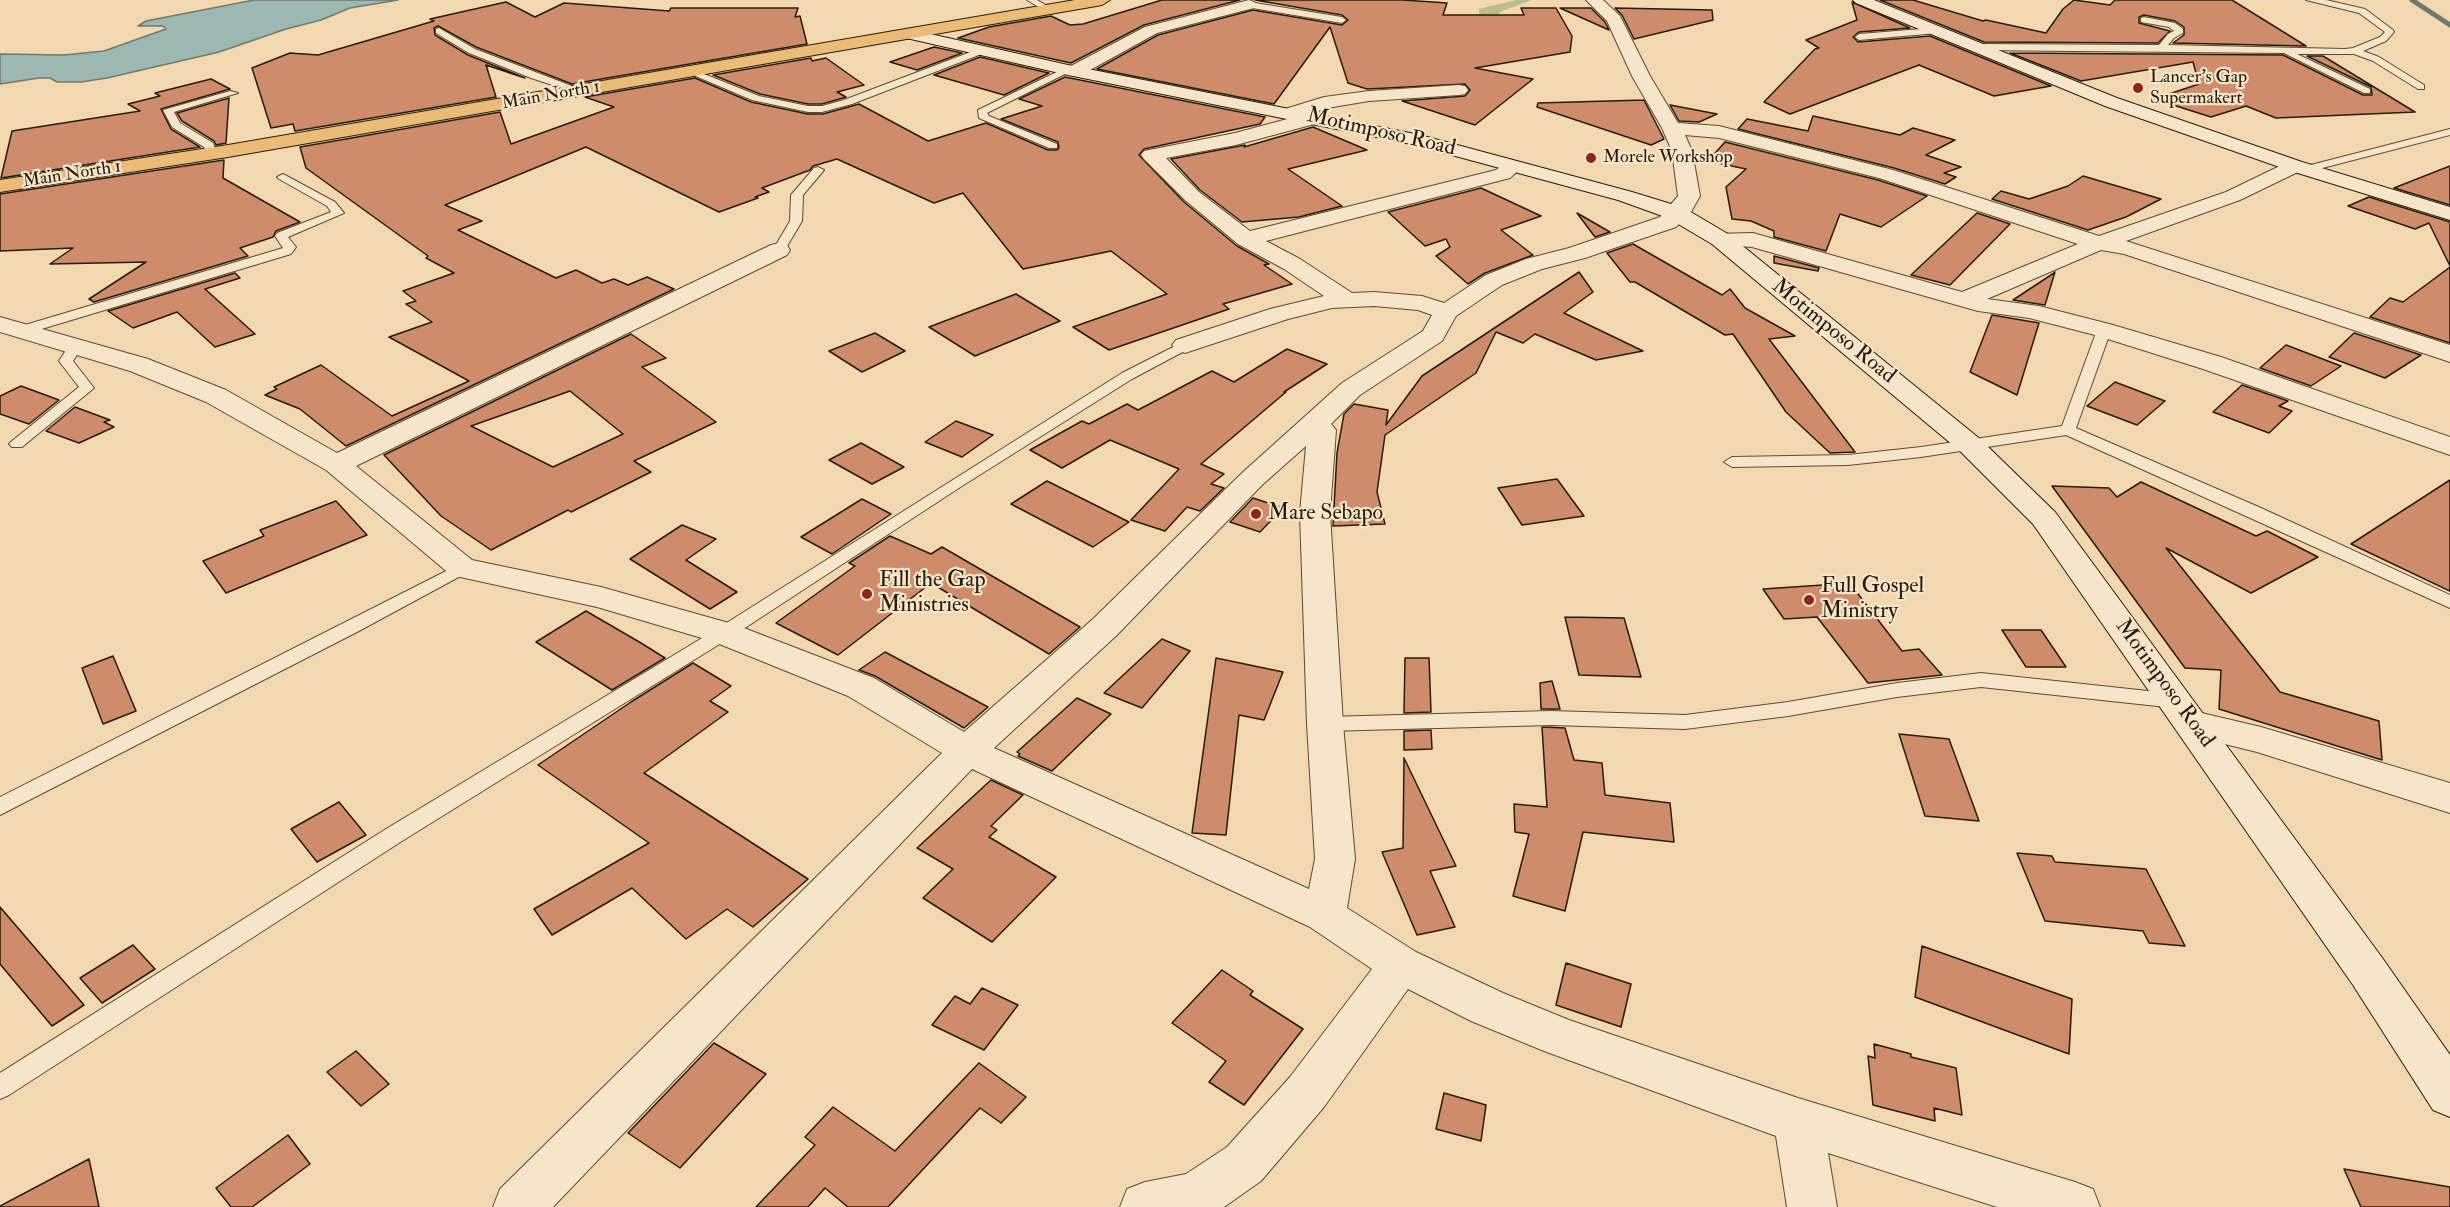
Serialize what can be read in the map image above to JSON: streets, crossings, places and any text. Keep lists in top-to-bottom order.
{
  "streets": {
    "main road": ["Main North 1"],
    "street": ["Motimposo Road"]
  },
  "crossings": [
    ["Main North 1", "Motimposo Road"]
  ],
  "places": [
    "Lancer's Gap Supermakert",
    "Morele Workshop",
    "Mare Sebapo",
    "Fill the Gap Ministries",
    "Full Gospel Ministry"
  ]
}
